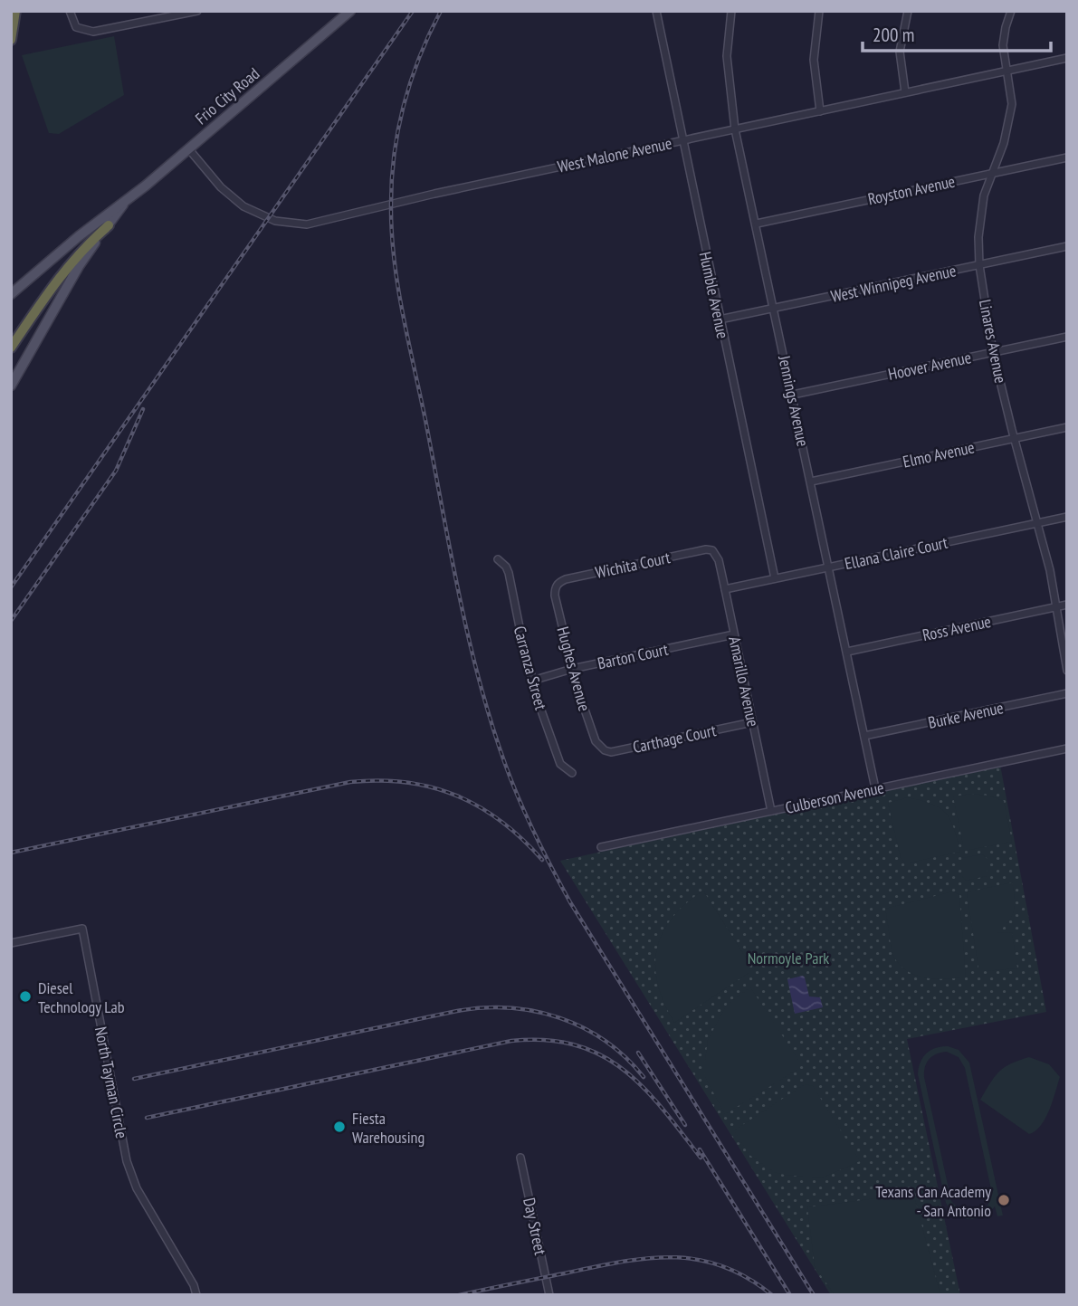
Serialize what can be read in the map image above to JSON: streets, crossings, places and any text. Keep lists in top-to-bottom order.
{
  "streets": {
    "main road": ["Frio City Road"],
    "street": [
      "West Malone Avenue",
      "Royston Avenue",
      "West Winnipeg Avenue",
      "Humble Avenue",
      "Linares Avenue",
      "Hoover Avenue",
      "Jennings Avenue",
      "Elmo Avenue",
      "Ellana Claire Court",
      "Wichita Court",
      "Ross Avenue",
      "Barton Court",
      "Carranza Street",
      "Hughes Avenue",
      "Amarillo Avenue",
      "Burke Avenue",
      "Carthage Court",
      "Culberson Avenue",
      "North Tayman Circle",
      "Day Street"
    ]
  },
  "crossings": [
    ["Frio City Road", "West Malone Avenue"],
    ["West Malone Avenue", "Humble Avenue"],
    ["West Malone Avenue", "Linares Avenue"],
    ["West Malone Avenue", "Jennings Avenue"],
    ["Royston Avenue", "Linares Avenue"],
    ["Royston Avenue", "Jennings Avenue"],
    ["West Winnipeg Avenue", "Humble Avenue"],
    ["West Winnipeg Avenue", "Linares Avenue"],
    ["West Winnipeg Avenue", "Jennings Avenue"],
    ["Humble Avenue", "Ellana Claire Court"],
    ["Linares Avenue", "Hoover Avenue"],
    ["Linares Avenue", "Elmo Avenue"],
    ["Linares Avenue", "Ellana Claire Court"],
    ["Linares Avenue", "Ross Avenue"],
    ["Hoover Avenue", "Jennings Avenue"],
    ["Jennings Avenue", "Elmo Avenue"],
    ["Jennings Avenue", "Ellana Claire Court"],
    ["Jennings Avenue", "Ross Avenue"],
    ["Jennings Avenue", "Burke Avenue"],
    ["Jennings Avenue", "Culberson Avenue"],
    ["Ellana Claire Court", "Amarillo Avenue"],
    ["Wichita Court", "Hughes Avenue"],
    ["Wichita Court", "Amarillo Avenue"],
    ["Barton Court", "Carranza Street"],
    ["Barton Court", "Hughes Avenue"],
    ["Barton Court", "Amarillo Avenue"],
    ["Hughes Avenue", "Carthage Court"],
    ["Amarillo Avenue", "Carthage Court"],
    ["Amarillo Avenue", "Culberson Avenue"]
  ],
  "parks": ["Normoyle Park"],
  "places": ["Diesel Technology Lab", "Fiesta Warehousing", "Texans Can Academy - San Antonio"],
  "scale_bar": "200 m"
}
